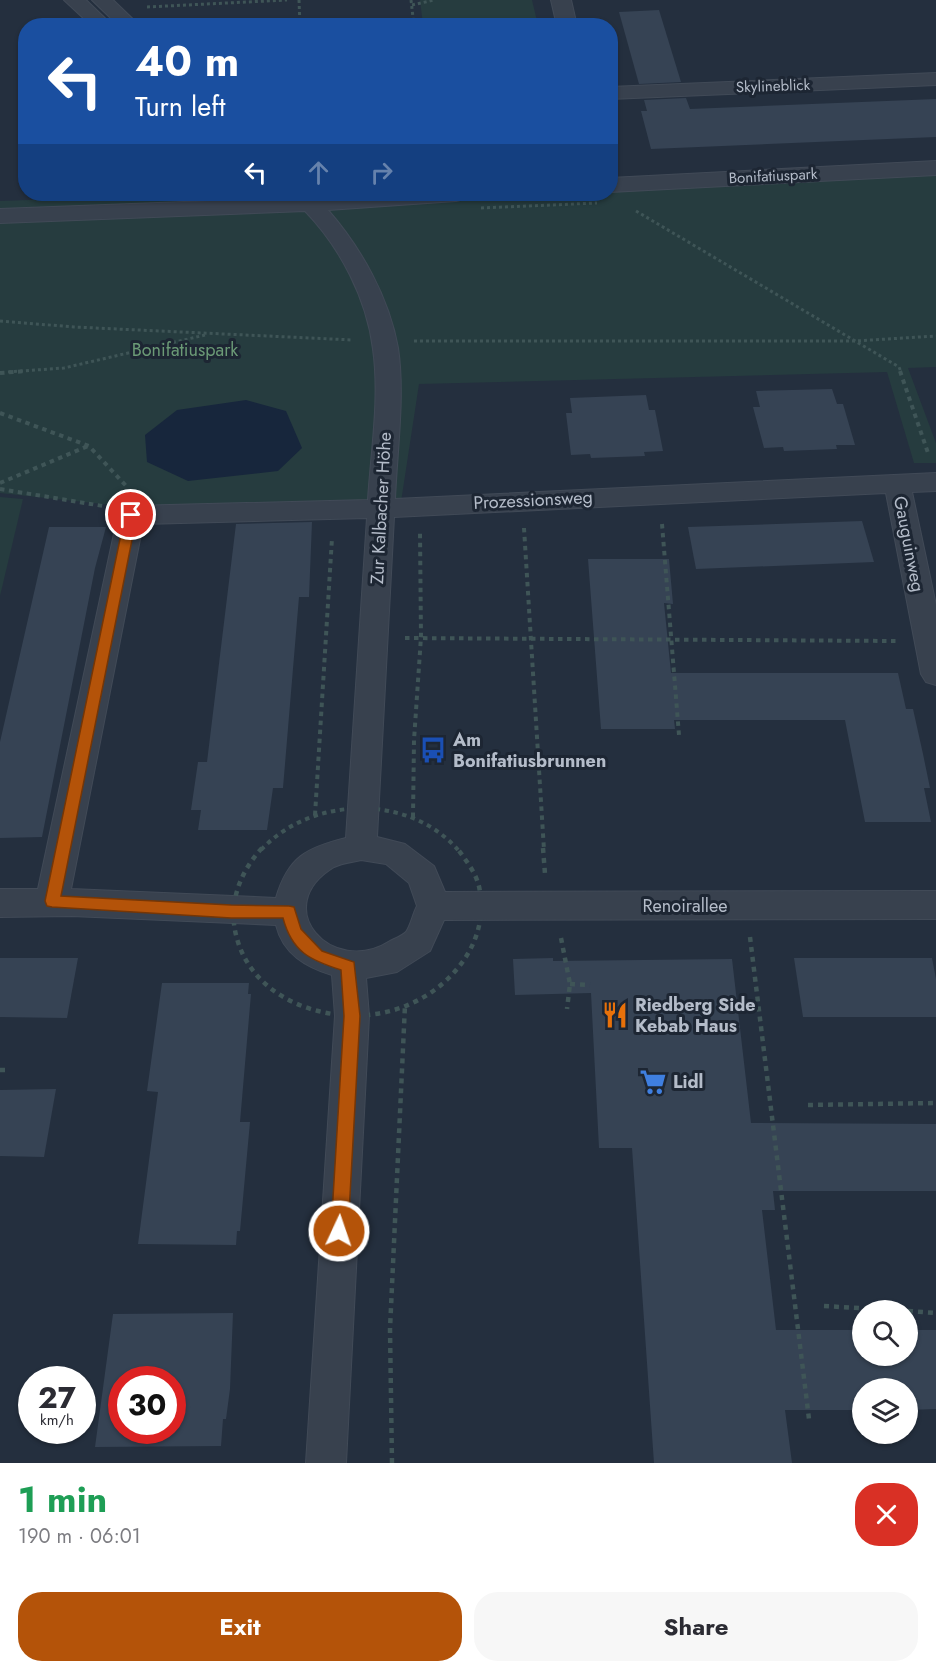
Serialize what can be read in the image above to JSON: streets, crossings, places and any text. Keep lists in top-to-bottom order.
{
  "streets": {
    "street": [
      "Skylineblick",
      "Bonifatiuspark",
      "Prozessionsweg",
      "Zur Kalbacher Höhe",
      "Gauguinweg",
      "Renoirallee"
    ]
  },
  "crossings": [
    ["Prozessionsweg", "Zur Kalbacher Höhe"],
    ["Prozessionsweg", "Gauguinweg"],
    ["Zur Kalbacher Höhe", "Renoirallee"]
  ],
  "parks": ["Bonifatiuspark"],
  "places": {
    "bus stop": ["Am Bonifatiusbrunnen"],
    "restaurant": ["Riedberg Side Kebab Haus"],
    "supermarket": ["Lidl"]
  },
  "page": {
    "turn": ["40 m", "Turn left"],
    "speed": "27 km/h",
    "limit": "30",
    "heading": ["1 min", "190 m · 06:01"],
    "buttons": ["Exit", "Share"]
  }
}
